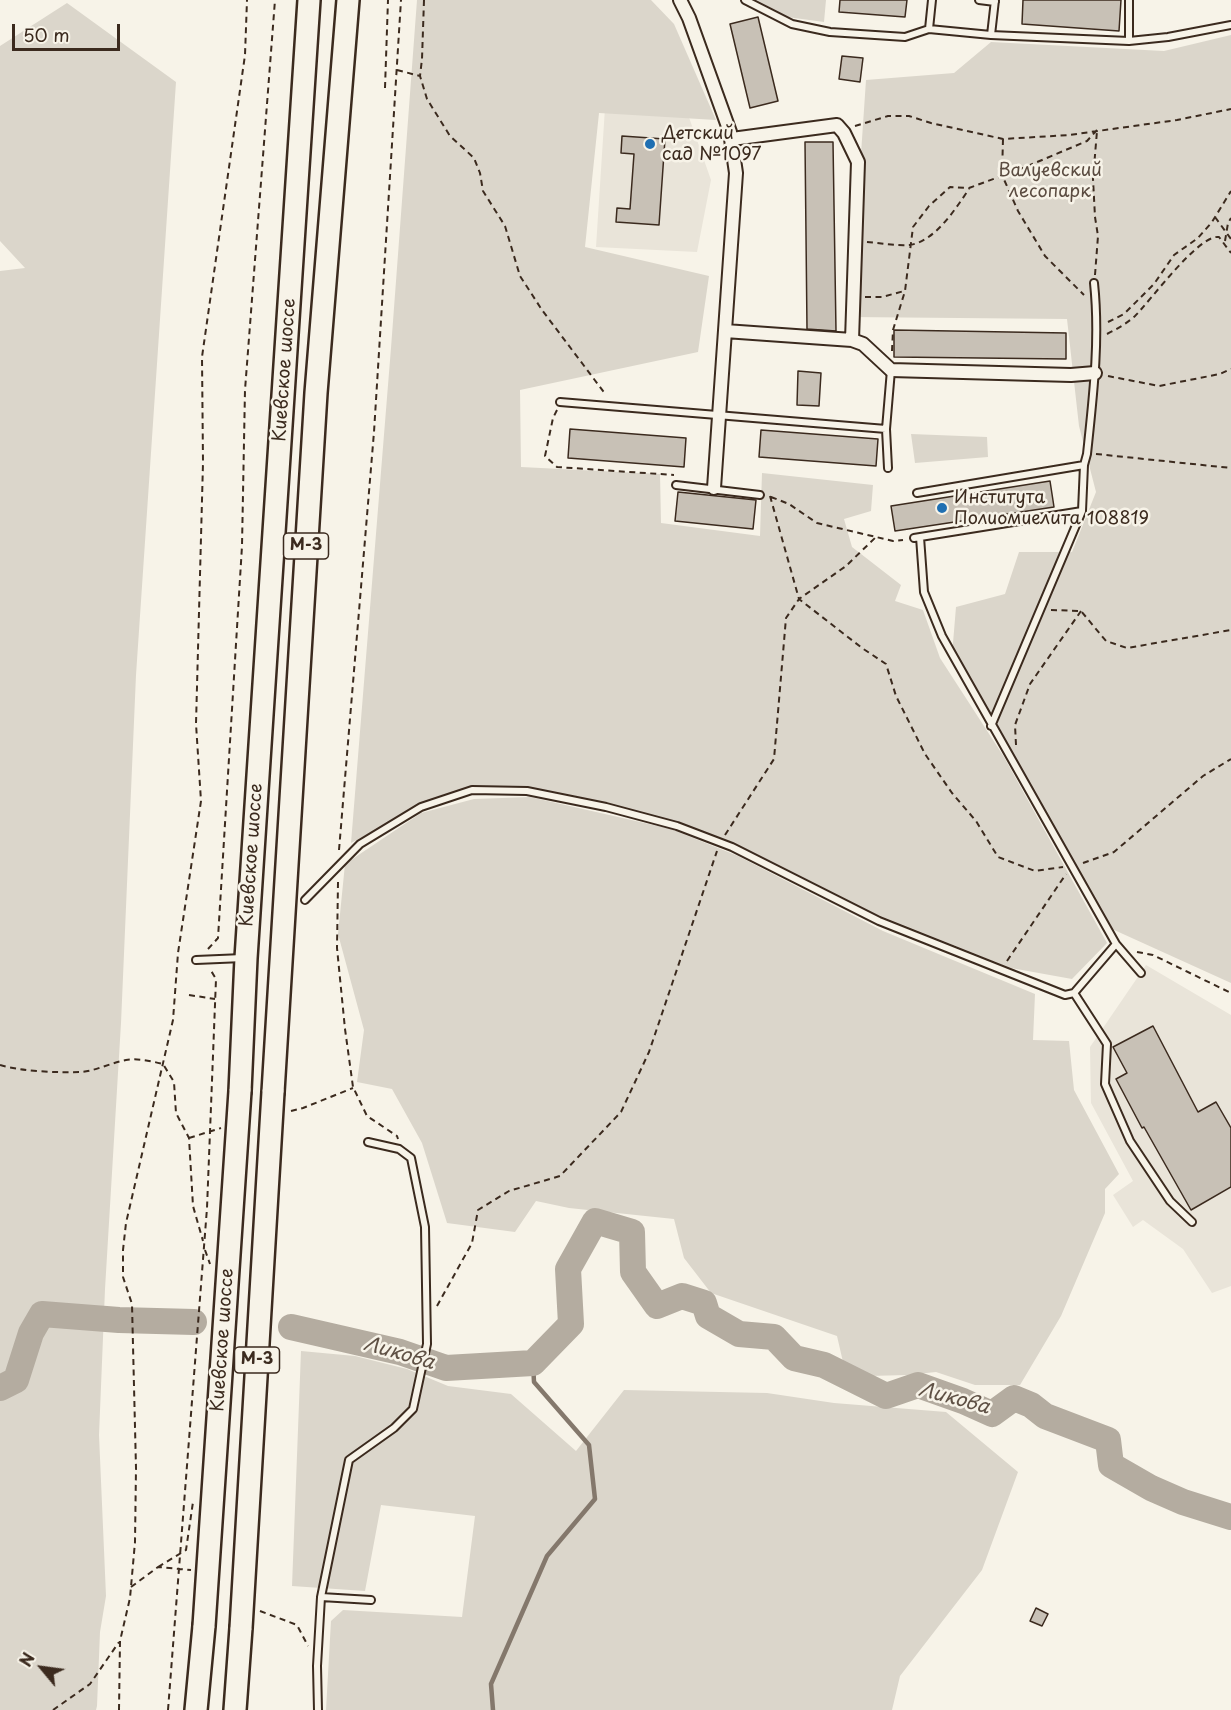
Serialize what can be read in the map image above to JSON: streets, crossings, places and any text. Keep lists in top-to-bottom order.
{
  "streets": {
    "highway": ["Киевское шоссе", "М-3"]
  },
  "water": ["Ликова"],
  "parks": ["Валуевский лесопарк"],
  "places": ["Детский сад №1097", "Института Полиомиелита 108819"],
  "scale_bar": "50 m",
  "north": "top left"
}
